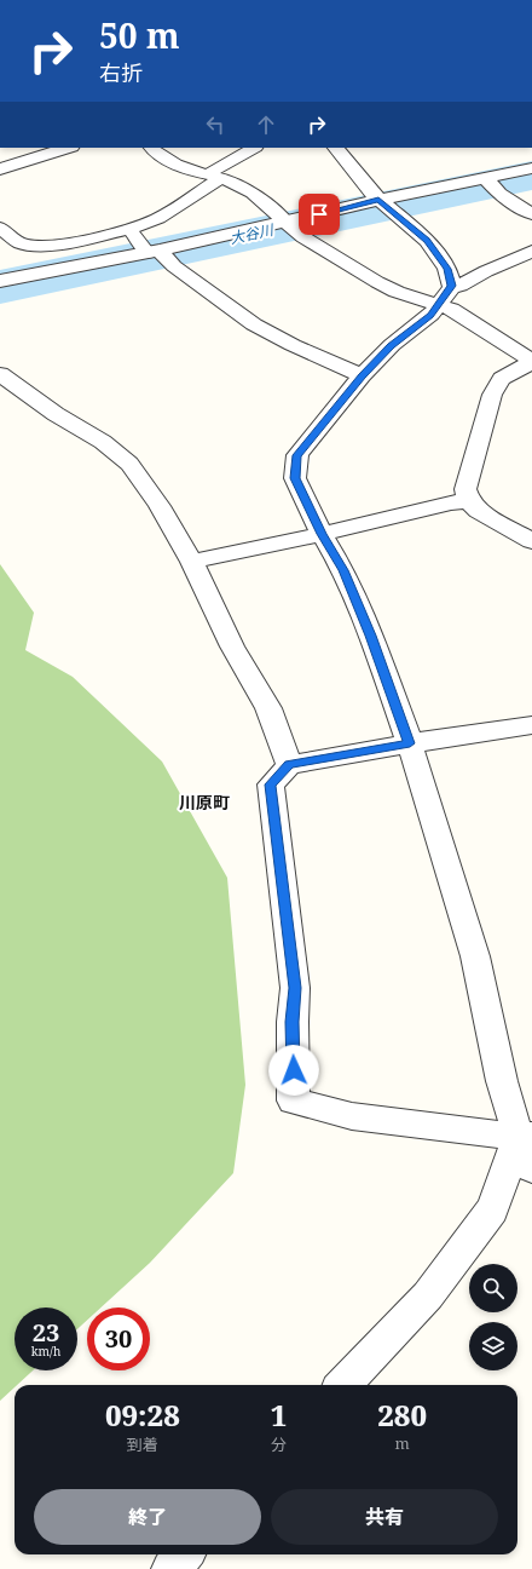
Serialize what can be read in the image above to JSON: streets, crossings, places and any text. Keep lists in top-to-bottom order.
{
  "districts": ["川原町"],
  "water": ["大谷川"],
  "page": {
    "turn": ["50 m", "右折"],
    "speed": "23 km/h",
    "limit": "30",
    "eta": [
      "09:28",
      "到着",
      "1",
      "分",
      "280",
      "m"
    ],
    "buttons": ["終了", "共有"]
  }
}
